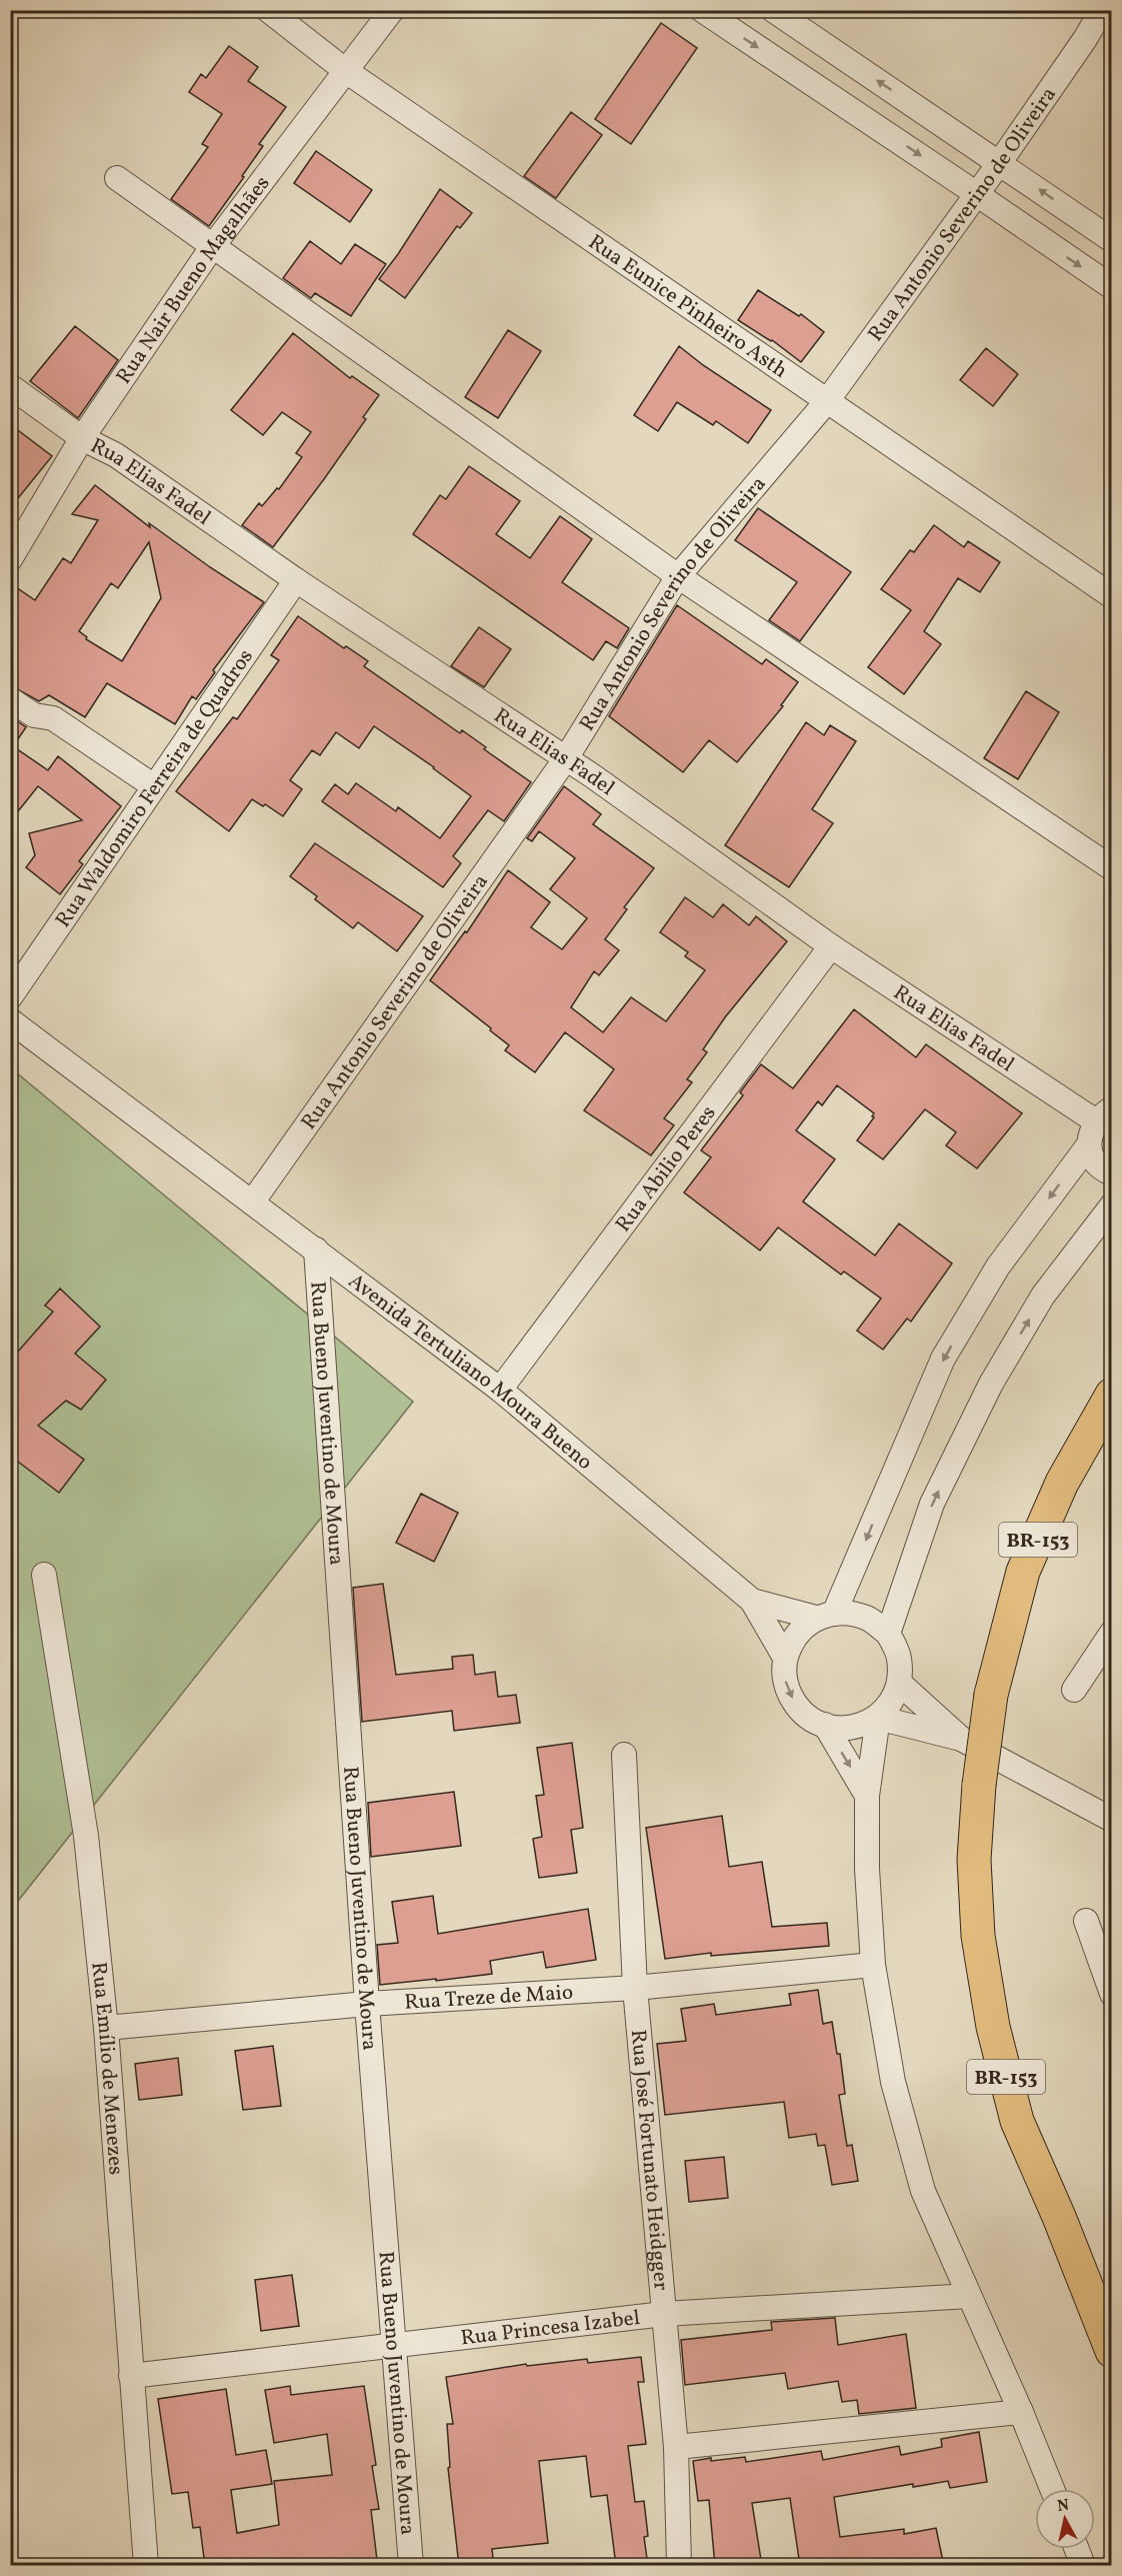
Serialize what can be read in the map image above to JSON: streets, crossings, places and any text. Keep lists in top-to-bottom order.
{
  "streets": {
    "highway": ["BR-153"],
    "street": [
      "Rua Antonio Severino de Oliveira",
      "Rua Nair Bueno Magalhães",
      "Rua Eunice Pinheiro Asth",
      "Rua Elias Fadel",
      "Rua Waldomiro Ferreira de Quadros",
      "Rua Abilio Peres",
      "Avenida Tertuliano Moura Bueno",
      "Rua Bueno Juventino de Moura",
      "Rua Treze de Maio",
      "Rua Emílio de Menezes",
      "Rua José Fortunato Heidgger",
      "Rua Princesa Izabel"
    ]
  },
  "crossings": [
    ["Rua Antonio Severino de Oliveira", "Rua Eunice Pinheiro Asth"],
    ["Rua Antonio Severino de Oliveira", "Rua Elias Fadel"],
    ["Rua Antonio Severino de Oliveira", "Avenida Tertuliano Moura Bueno"],
    ["Rua Nair Bueno Magalhães", "Rua Eunice Pinheiro Asth"],
    ["Rua Nair Bueno Magalhães", "Rua Elias Fadel"],
    ["Rua Elias Fadel", "Rua Waldomiro Ferreira de Quadros"],
    ["Rua Elias Fadel", "Rua Abilio Peres"],
    ["Rua Abilio Peres", "Avenida Tertuliano Moura Bueno"],
    ["Avenida Tertuliano Moura Bueno", "Rua Bueno Juventino de Moura"],
    ["Rua Bueno Juventino de Moura", "Rua Treze de Maio"],
    ["Rua Bueno Juventino de Moura", "Rua Princesa Izabel"],
    ["Rua Treze de Maio", "Rua Emílio de Menezes"],
    ["Rua Treze de Maio", "Rua José Fortunato Heidgger"],
    ["Rua Emílio de Menezes", "Rua Princesa Izabel"],
    ["Rua José Fortunato Heidgger", "Rua Princesa Izabel"]
  ],
  "north": "top"
}
